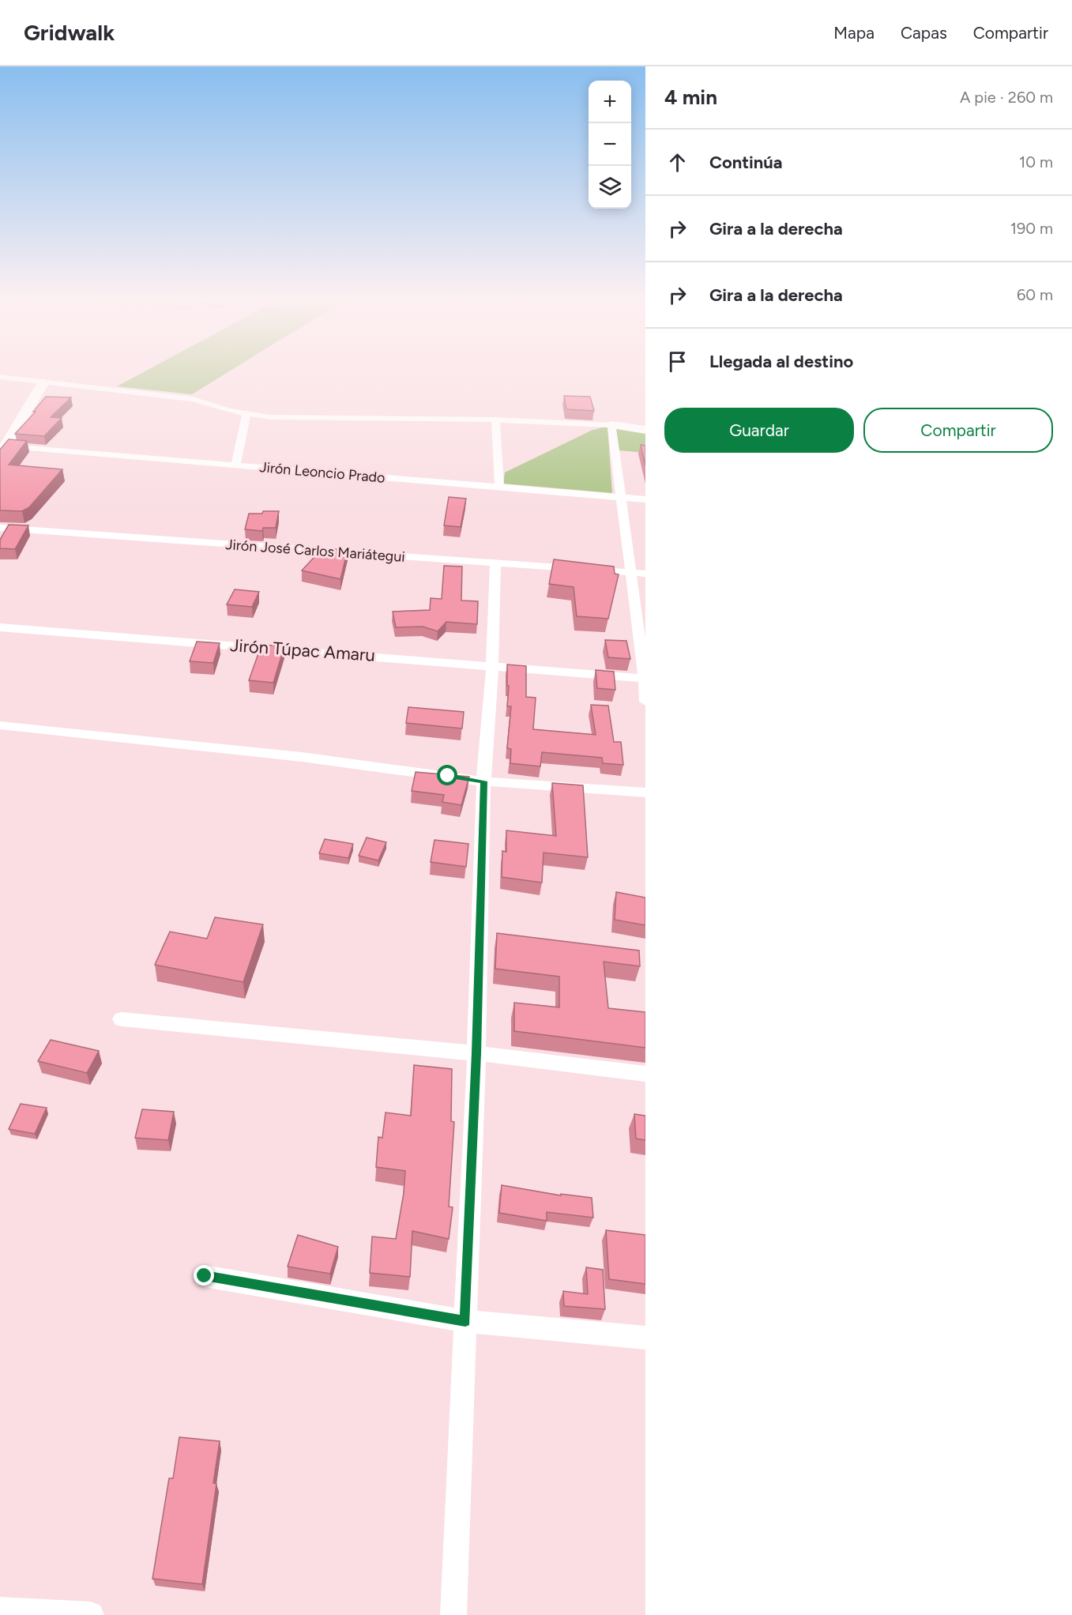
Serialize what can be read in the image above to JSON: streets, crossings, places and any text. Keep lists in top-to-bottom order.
{
  "streets": {
    "street": ["Jirón Leoncio Prado", "Jirón José Carlos Mariátegui", "Jirón Túpac Amaru"]
  },
  "page": {
    "header": "Gridwalk",
    "nav": ["Mapa", "Capas", "Compartir"],
    "heading": ["4 min", "A pie · 260 m"],
    "map_buttons": ["+", "−"],
    "list": [
      ["Continúa", "10 m"],
      ["Gira a la derecha", "190 m"],
      ["Gira a la derecha", "60 m"],
      "Llegada al destino"
    ],
    "buttons": ["Guardar", "Compartir"]
  }
}
